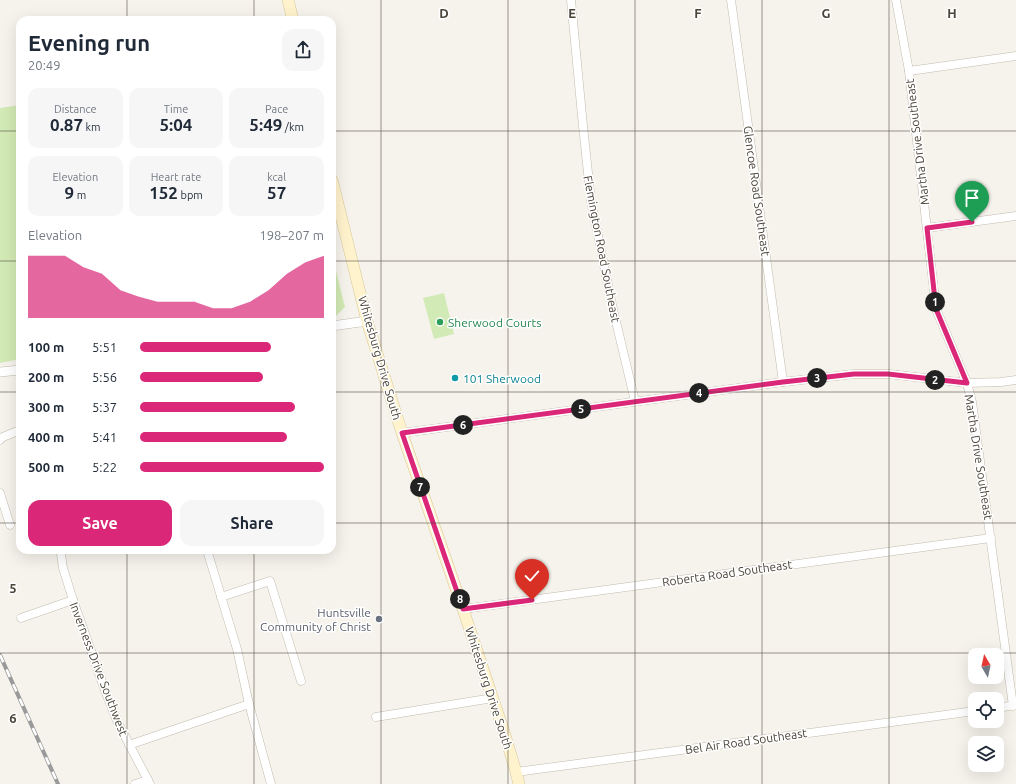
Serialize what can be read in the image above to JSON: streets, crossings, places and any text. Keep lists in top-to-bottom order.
{
  "streets": {
    "main road": ["Whitesburg Drive South"],
    "street": [
      "Martha Drive Southeast",
      "Glencoe Road Southeast",
      "Flemington Road Southeast",
      "Roberta Road Southeast",
      "Inverness Drive Southwest",
      "Bel Air Road Southeast"
    ]
  },
  "crossings": [
    ["Martha Drive Southeast", "Roberta Road Southeast"],
    ["Whitesburg Drive South", "Roberta Road Southeast"],
    ["Whitesburg Drive South", "Bel Air Road Southeast"]
  ],
  "places": ["Sherwood Courts", "101 Sherwood", "Huntsville Community of Christ"],
  "north": "top",
  "page": {
    "heading": ["Evening run", "20:49"],
    "stats": [
      ["Distance", "0.87 km"],
      ["Time", "5:04"],
      ["Pace", "5:49 /km"],
      ["Elevation", "9 m"],
      ["Heart rate", "152 bpm"],
      ["kcal", "57"]
    ],
    "chart": ["Elevation", "198–207 m"],
    "pins": [
      "1",
      "3",
      "2",
      "4",
      "5",
      "6",
      "7",
      "8"
    ],
    "list": [
      {
        "name": "100 m",
        "note": "5:51"
      },
      {
        "name": "200 m",
        "note": "5:56"
      },
      {
        "name": "300 m",
        "note": "5:37"
      },
      {
        "name": "400 m",
        "note": "5:41"
      },
      {
        "name": "500 m",
        "note": "5:22"
      }
    ],
    "buttons": ["Save", "Share"]
  },
  "grid": {
    "columns": [
      "D",
      "E",
      "F",
      "G",
      "H"
    ],
    "rows": ["5", "6"]
  }
}
